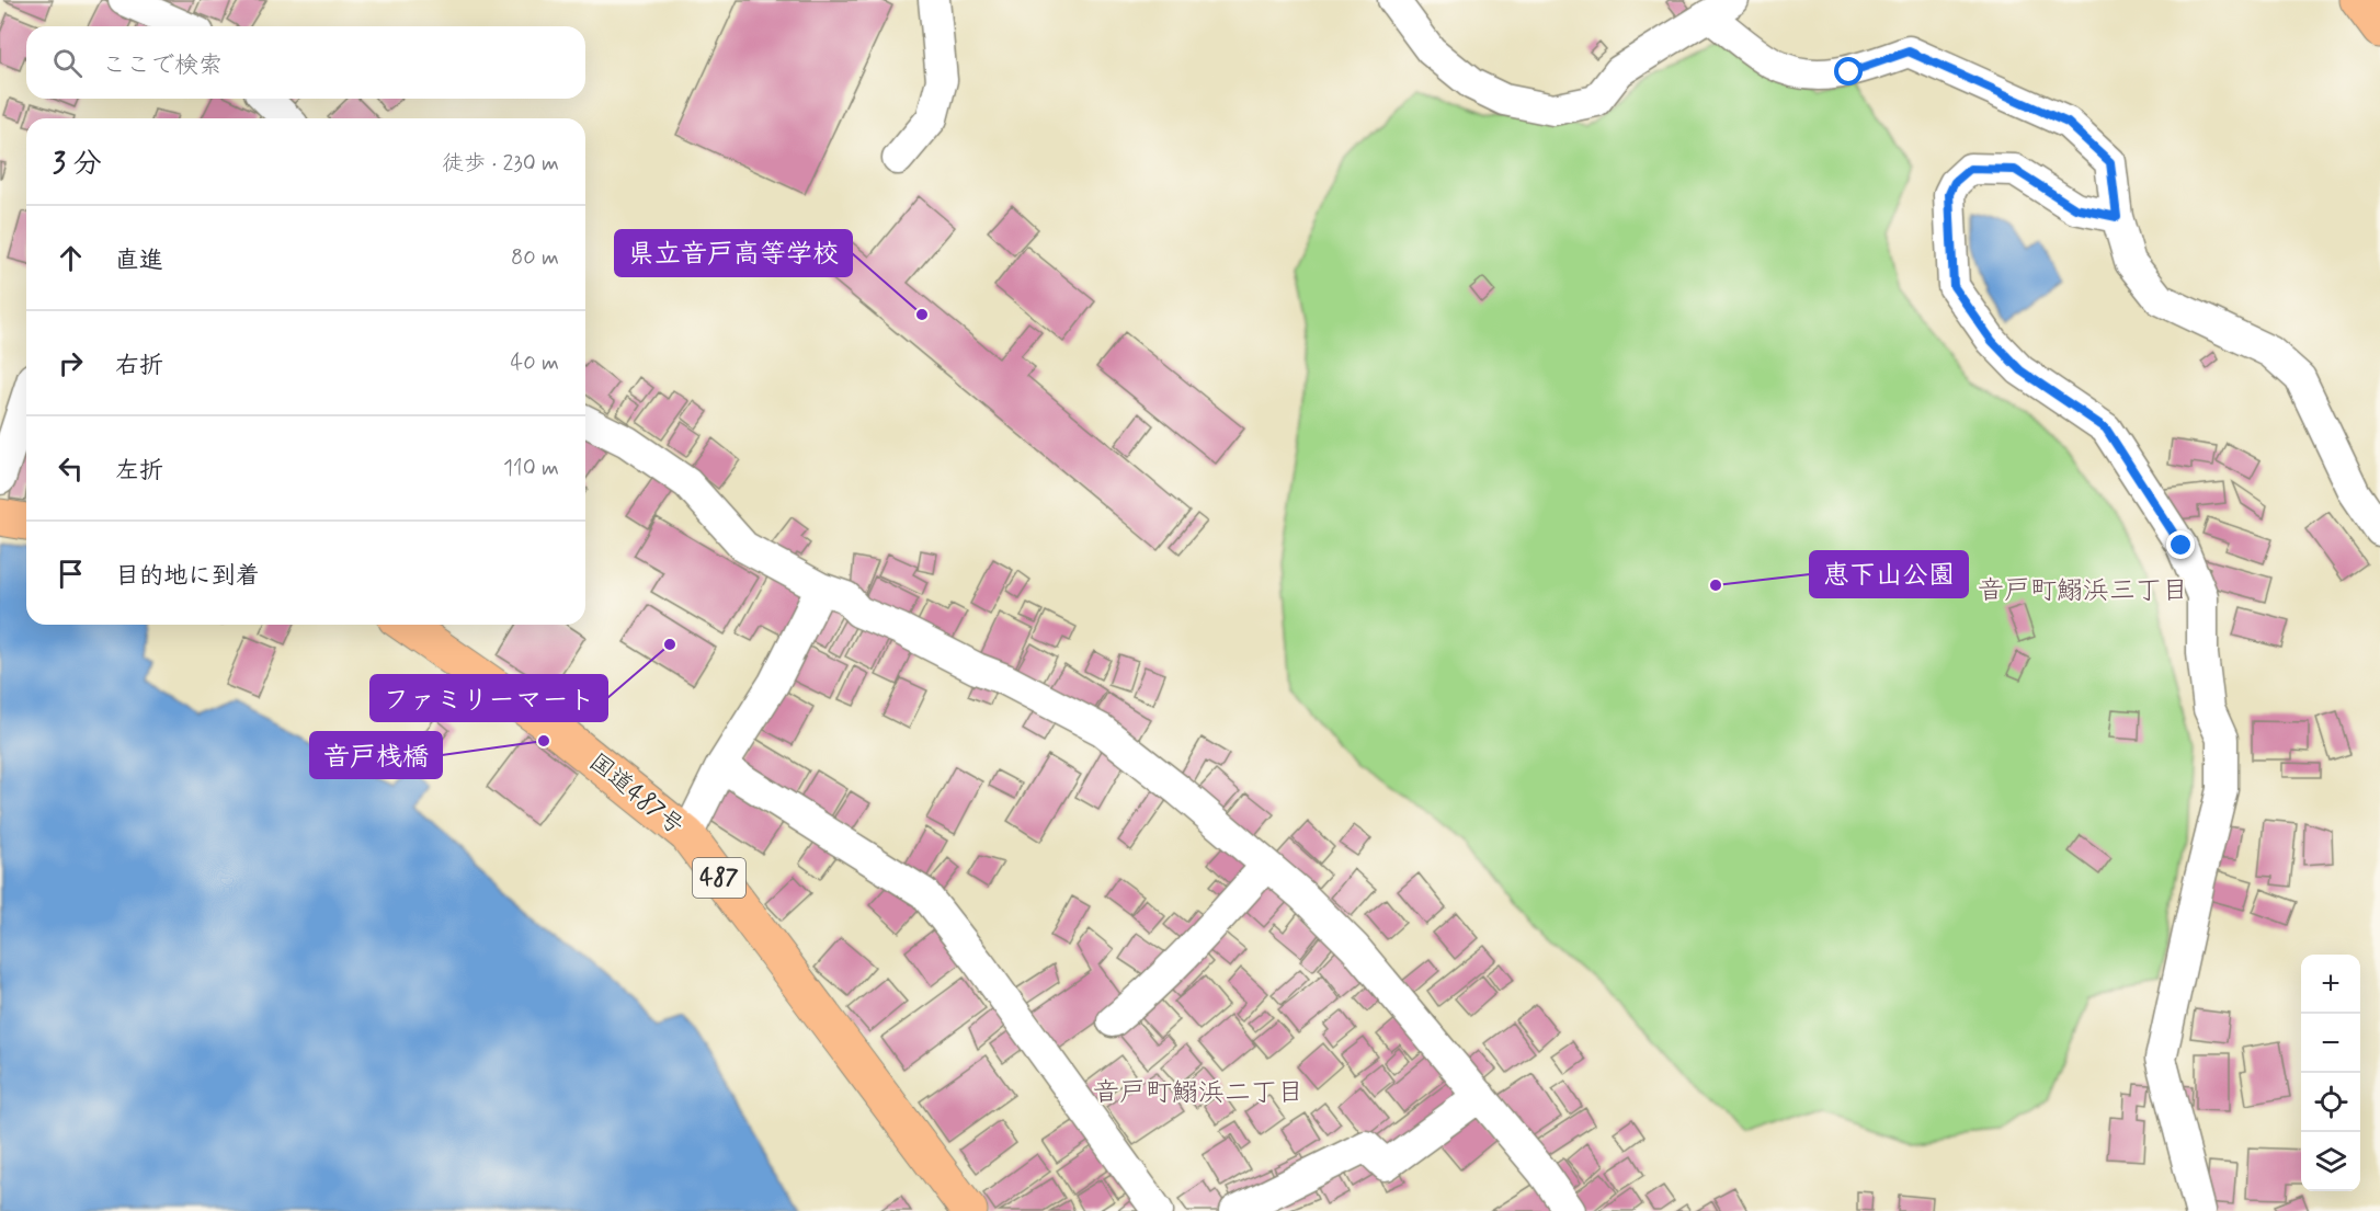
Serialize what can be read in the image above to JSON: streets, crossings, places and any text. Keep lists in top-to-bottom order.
{
  "streets": {
    "highway": ["国道487号", "487"]
  },
  "districts": ["音戸町鰯浜三丁目", "音戸町鰯浜二丁目"],
  "places": [
    "県立音戸高等学校",
    "恵下山公園",
    "ファミリーマート",
    "音戸桟橋"
  ],
  "page": {
    "search": "ここで検索",
    "heading": ["3 分", "徒歩 · 230 m"],
    "list": [
      ["直進", "80 m"],
      ["右折", "40 m"],
      ["左折", "110 m"],
      "目的地に到着"
    ],
    "map_buttons": ["+", "−"]
  }
}
